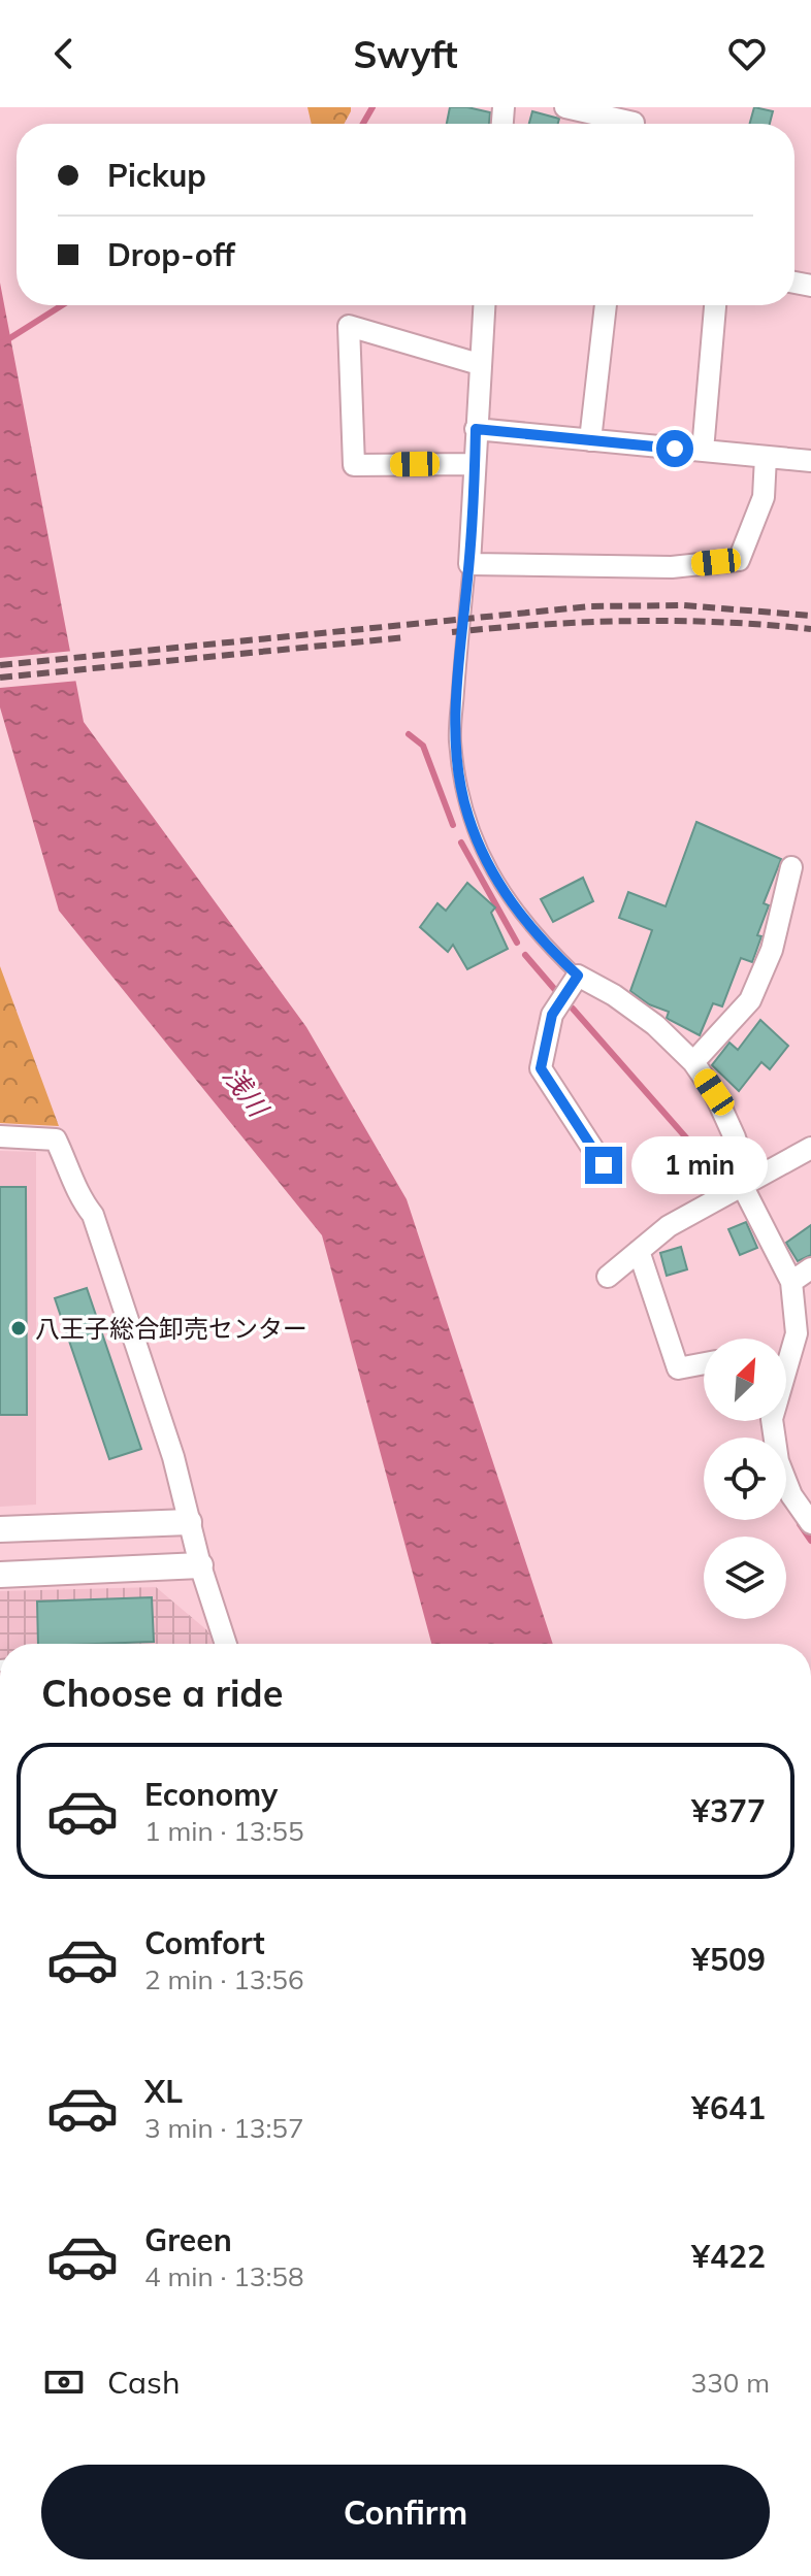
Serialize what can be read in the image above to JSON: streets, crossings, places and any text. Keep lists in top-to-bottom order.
{
  "water": ["浅川"],
  "places": ["八王子総合卸売センター"],
  "north": "top right",
  "page": {
    "header": "Swyft",
    "banner": ["Pickup", "Drop-off"],
    "bubble": "1 min",
    "heading": "Choose a ride",
    "list": [
      {
        "name": "Economy",
        "note": "1 min · 13:55",
        "value": "¥377"
      },
      {
        "name": "Comfort",
        "note": "2 min · 13:56",
        "value": "¥509"
      },
      {
        "name": "XL",
        "note": "3 min · 13:57",
        "value": "¥641"
      },
      {
        "name": "Green",
        "note": "4 min · 13:58",
        "value": "¥422"
      }
    ],
    "pay": ["Cash", "330 m"],
    "buttons": "Confirm"
  }
}
